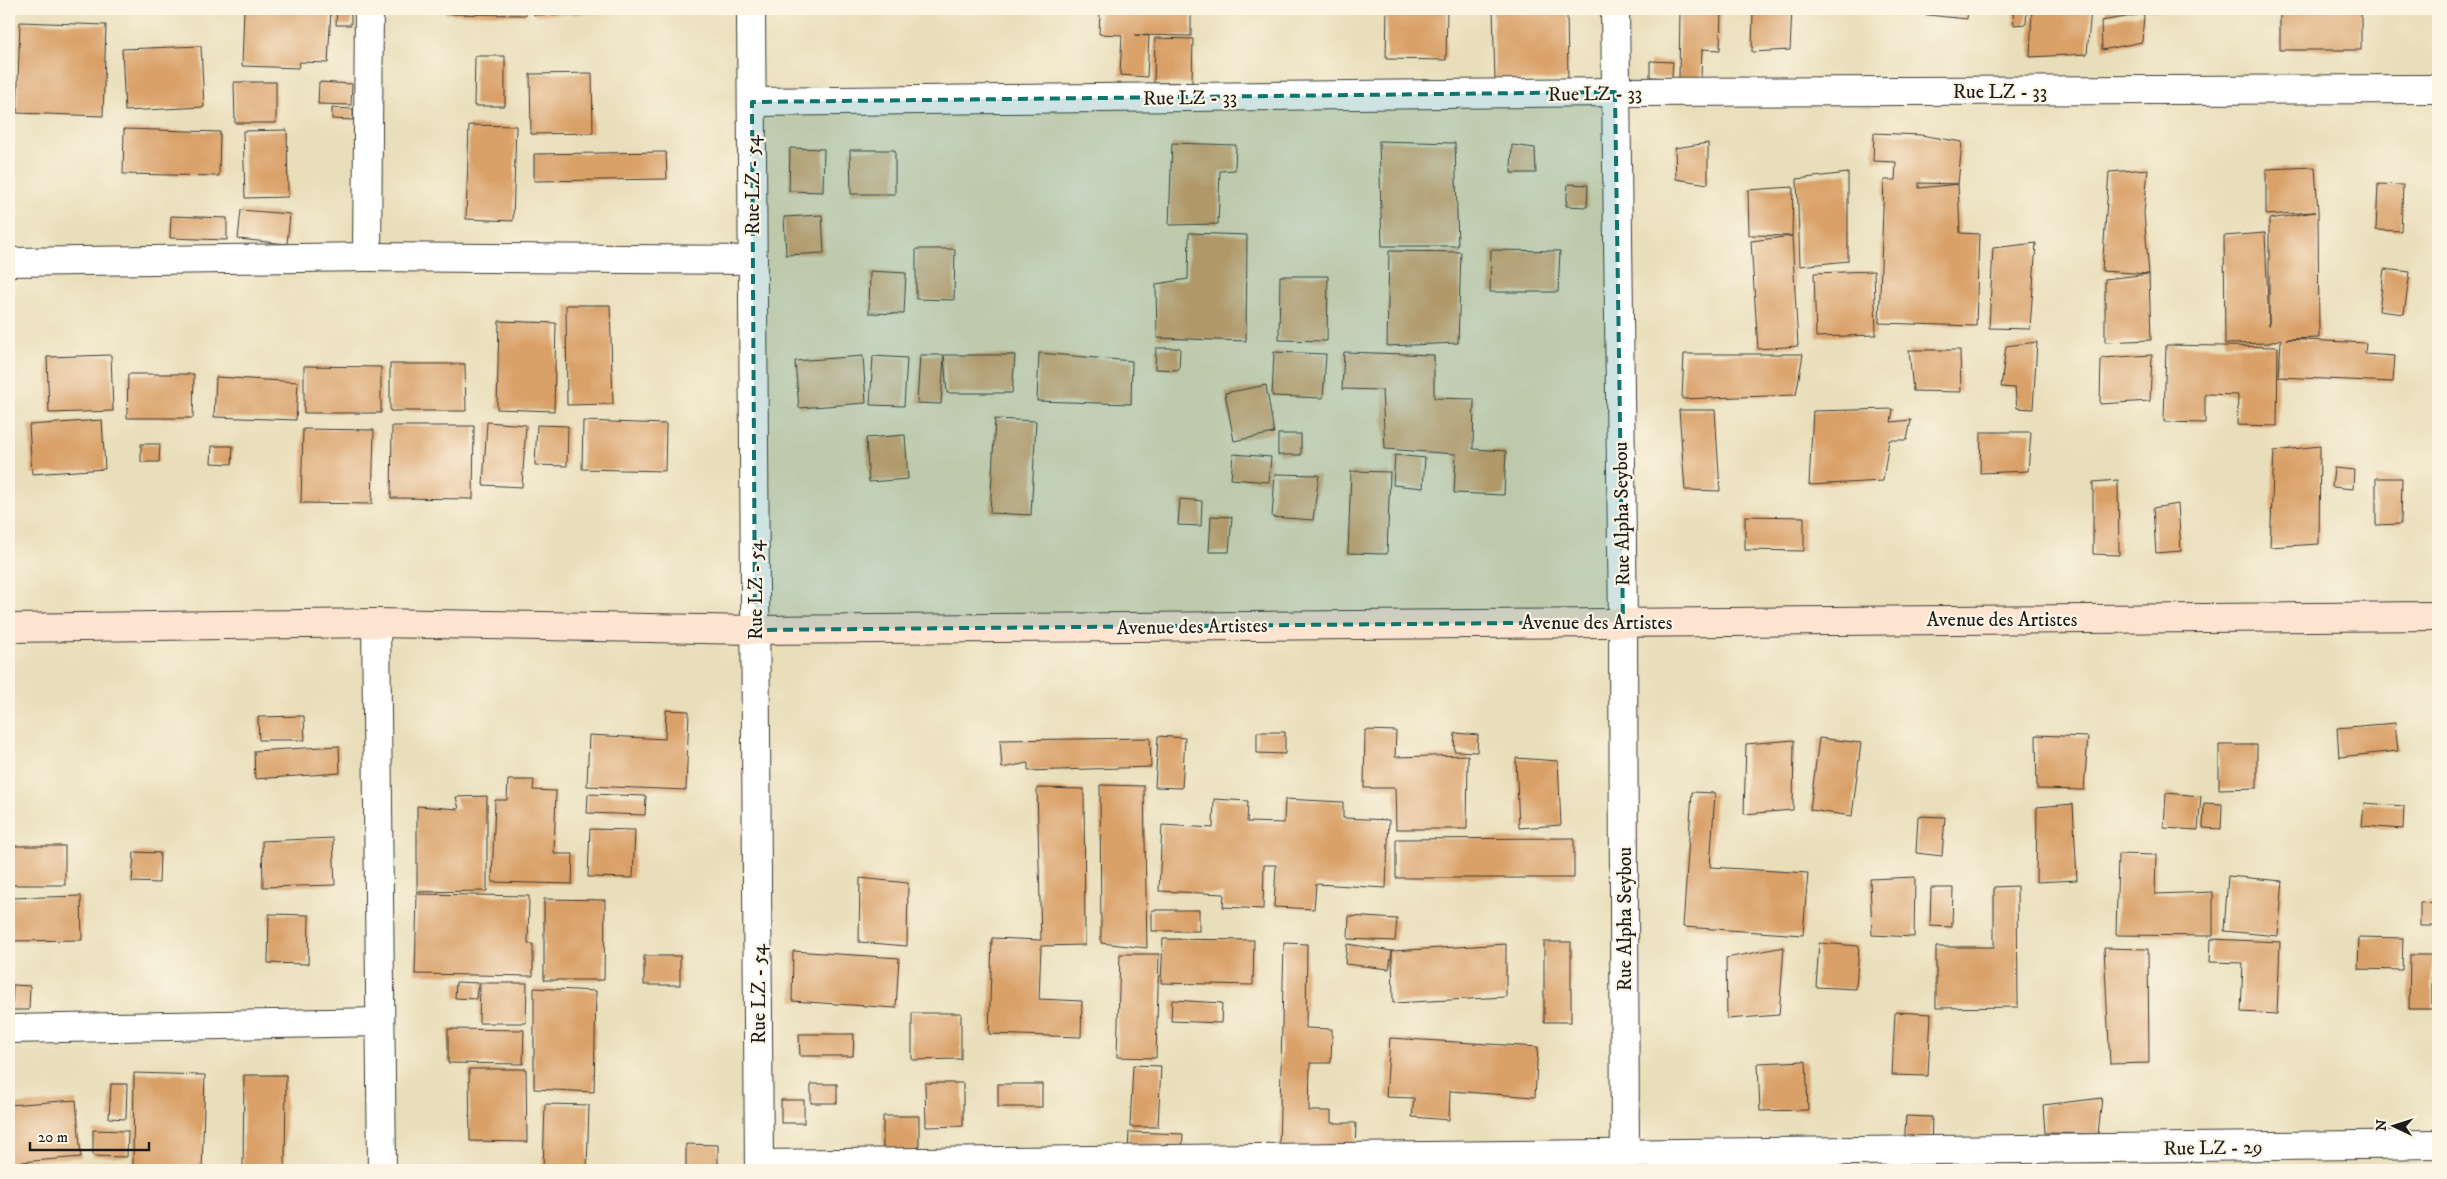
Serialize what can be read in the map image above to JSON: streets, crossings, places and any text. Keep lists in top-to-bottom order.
{
  "streets": {
    "street": [
      "Rue LZ - 33",
      "Rue LZ - 54",
      "Rue Alpha Seybou",
      "Avenue des Artistes",
      "Rue LZ - 29"
    ]
  },
  "crossings": [
    ["Rue LZ - 33", "Rue LZ - 54"],
    ["Rue LZ - 33", "Rue Alpha Seybou"],
    ["Rue LZ - 54", "Avenue des Artistes"],
    ["Rue LZ - 54", "Rue LZ - 29"],
    ["Rue Alpha Seybou", "Avenue des Artistes"],
    ["Rue Alpha Seybou", "Rue LZ - 29"]
  ],
  "scale_bar": "20 m",
  "north": "left"
}
